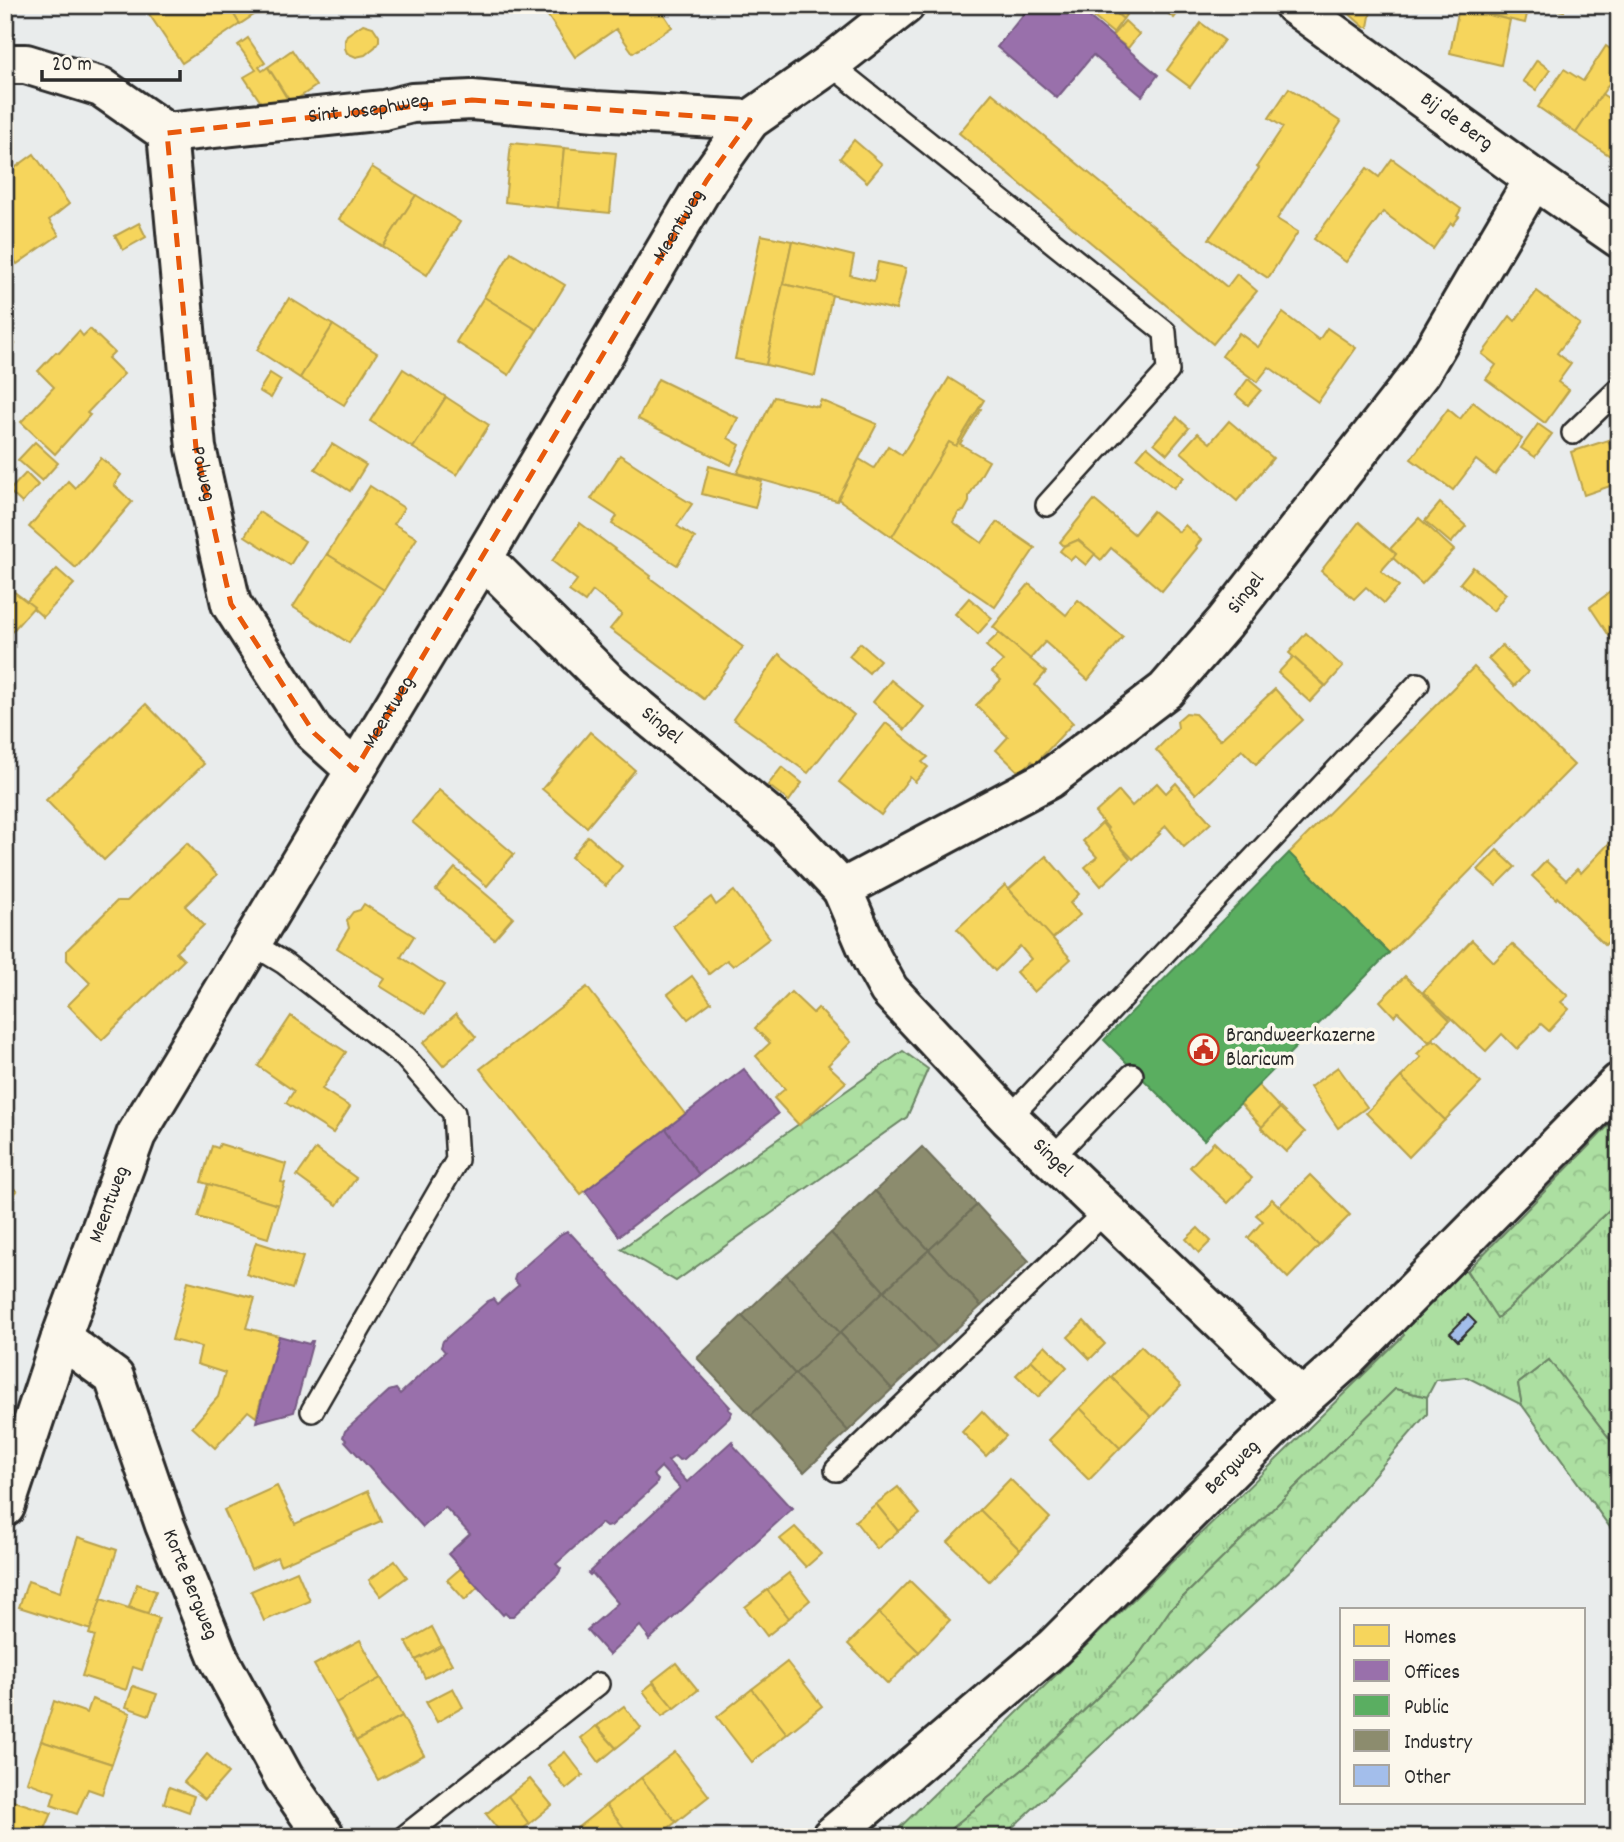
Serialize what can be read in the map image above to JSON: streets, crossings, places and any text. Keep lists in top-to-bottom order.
{
  "streets": {
    "street": [
      "Sint Josephweg",
      "Bij de Berg",
      "Meentweg",
      "Polweg",
      "Singel",
      "Bergweg",
      "Korte Bergweg"
    ]
  },
  "crossings": [
    ["Sint Josephweg", "Meentweg"],
    ["Sint Josephweg", "Polweg"],
    ["Bij de Berg", "Singel"],
    ["Meentweg", "Polweg"],
    ["Meentweg", "Singel"],
    ["Meentweg", "Korte Bergweg"],
    ["Singel", "Bergweg"]
  ],
  "places": {
    "public building": ["Brandweerkazerne Blaricum"]
  },
  "legend": [
    "Homes",
    "Offices",
    "Public",
    "Industry",
    "Other"
  ],
  "scale_bar": "20 m"
}
